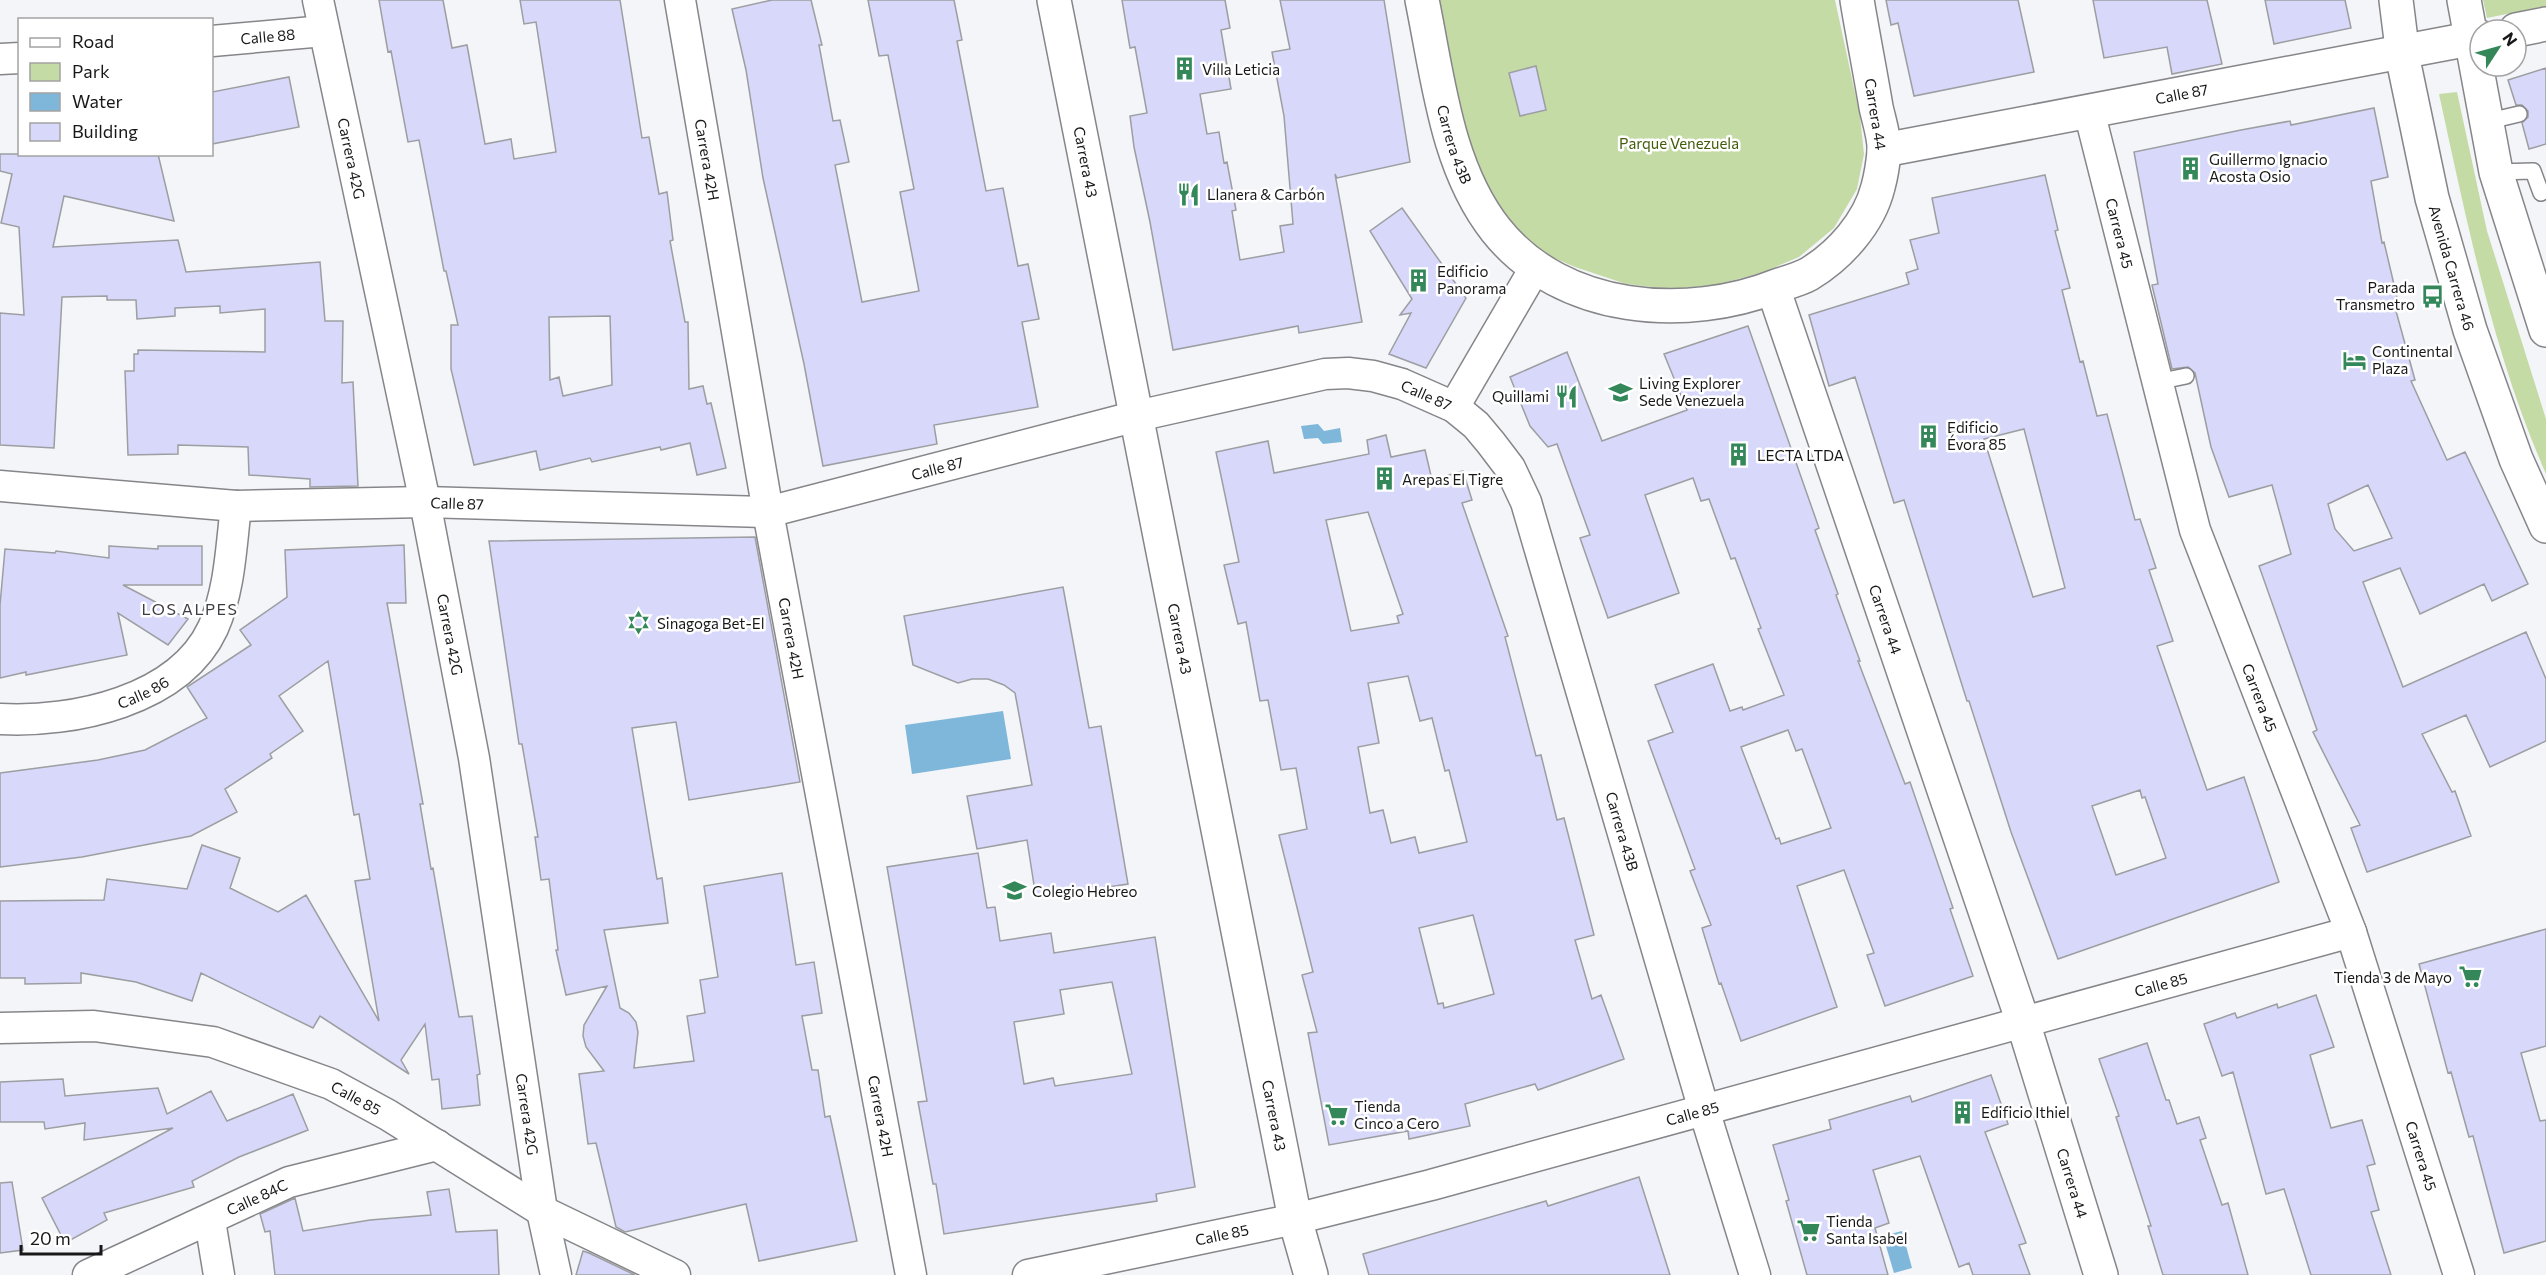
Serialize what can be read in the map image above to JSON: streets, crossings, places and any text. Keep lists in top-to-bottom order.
{
  "streets": {
    "street": [
      "Calle 88",
      "Calle 87",
      "Carrera 44",
      "Carrera 43B",
      "Carrera 42G",
      "Carrera 42H",
      "Carrera 43",
      "Carrera 45",
      "Avenida Carrera 46",
      "Calle 86",
      "Calle 85",
      "Calle 84C"
    ]
  },
  "crossings": [
    ["Calle 88", "Carrera 42G"],
    ["Calle 87", "Carrera 44"],
    ["Calle 87", "Carrera 43B"],
    ["Calle 87", "Carrera 42G"],
    ["Calle 87", "Carrera 42H"],
    ["Calle 87", "Carrera 43"],
    ["Calle 87", "Carrera 45"],
    ["Calle 87", "Avenida Carrera 46"],
    ["Calle 87", "Calle 86"],
    ["Carrera 44", "Calle 85"],
    ["Carrera 43B", "Calle 85"],
    ["Carrera 42G", "Calle 85"],
    ["Carrera 43", "Calle 85"],
    ["Carrera 45", "Calle 85"],
    ["Calle 85", "Calle 84C"]
  ],
  "districts": ["LOS ALPES"],
  "parks": ["Parque Venezuela"],
  "places": {
    "building": [
      "Villa Leticia",
      "Guillermo Ignacio Acosta Osio",
      "Edificio Panorama",
      "Edificio Évora 85",
      "LECTA LTDA",
      "Arepas El Tigre",
      "Edificio Ithiel"
    ],
    "restaurant": ["Llanera & Carbón", "Quillami"],
    "bus stop": ["Parada Transmetro"],
    "hotel": ["Continental Plaza"],
    "school or university": ["Living Explorer Sede Venezuela", "Colegio Hebreo"],
    "synagogue": ["Sinagoga Bet-El"],
    "supermarket": ["Tienda 3 de Mayo", "Tienda Cinco a Cero", "Tienda Santa Isabel"]
  },
  "legend": [
    "Road",
    "Park",
    "Water",
    "Building"
  ],
  "scale_bar": "20 m",
  "north": "top right"
}
